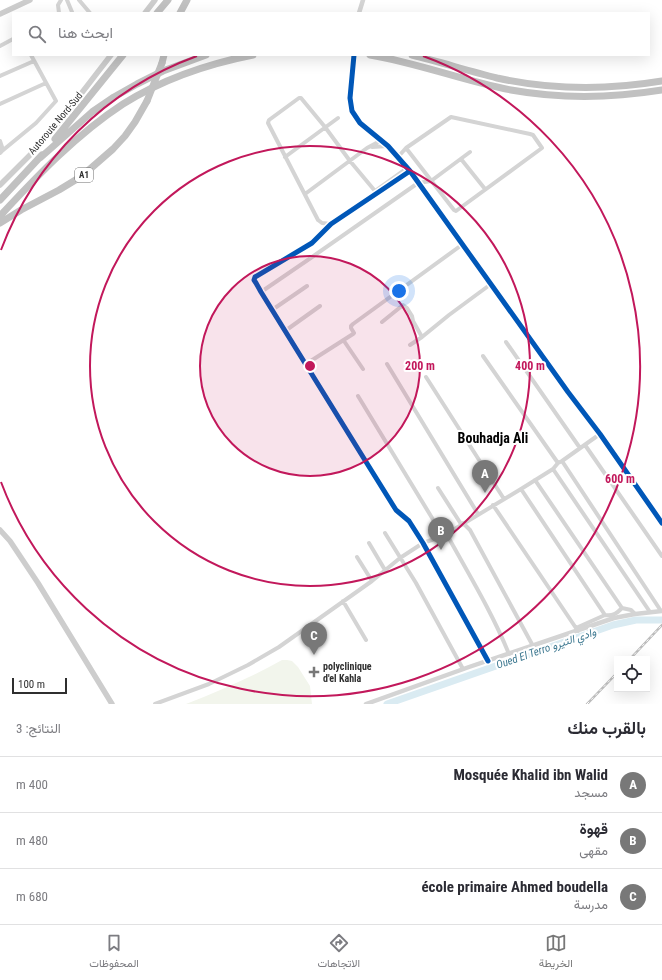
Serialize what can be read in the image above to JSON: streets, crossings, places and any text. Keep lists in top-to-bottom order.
{
  "streets": {
    "highway": ["Autoroute Nord-Sud", "A1"]
  },
  "districts": ["Bouhadja Ali"],
  "water": ["Oued El Terro وادي التيرو"],
  "places": {
    "health": ["polyclinique d'el Kahla"]
  },
  "scale_bar": "100 m",
  "page": {
    "search": "ابحث هنا",
    "pins": ["A", "B", "C"],
    "scale": "100 m",
    "heading": ["بالقرب منك", "النتائج: 3"],
    "list": [
      {
        "mark": "A",
        "name": "Mosquée Khalid ibn Walid",
        "note": "مسجد",
        "value": "400 m"
      },
      {
        "mark": "B",
        "name": "قهوة",
        "note": "مقهى",
        "value": "480 m"
      },
      {
        "mark": "C",
        "name": "école primaire Ahmed boudella",
        "note": "مدرسة",
        "value": "680 m"
      }
    ],
    "nav": ["الخريطة", "الاتجاهات", "المحفوظات"]
  },
  "rings": ["200 m", "400 m", "600 m"]
}
